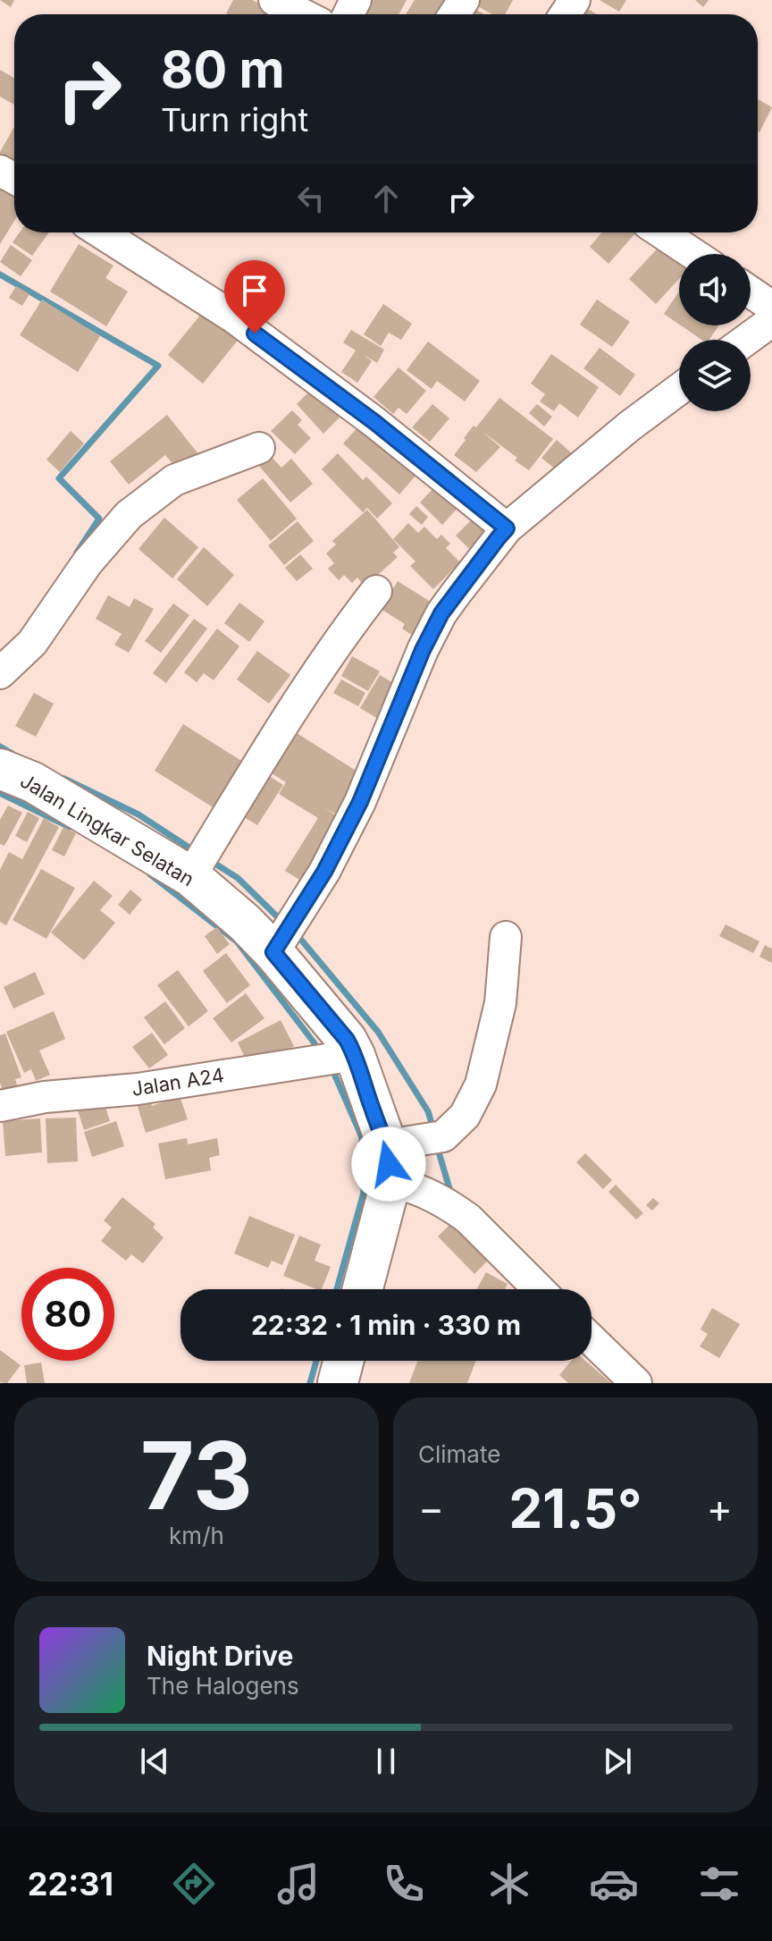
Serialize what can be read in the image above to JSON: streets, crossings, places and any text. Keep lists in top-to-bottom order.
{
  "streets": {
    "highway": ["Jalan Lingkar Selatan"],
    "street": ["Jalan A24"]
  },
  "crossings": [
    ["Jalan Lingkar Selatan", "Jalan A24"]
  ],
  "page": {
    "turn": ["80 m", "Turn right"],
    "limit": "80",
    "trip": "22:32 · 1 min · 330 m",
    "tile": [
      ["73", "km/h"],
      "Climate"
    ],
    "heat": ["−", "21.5°", "+"],
    "song": ["Night Drive", "The Halogens"],
    "tabs": "22:31"
  }
}
